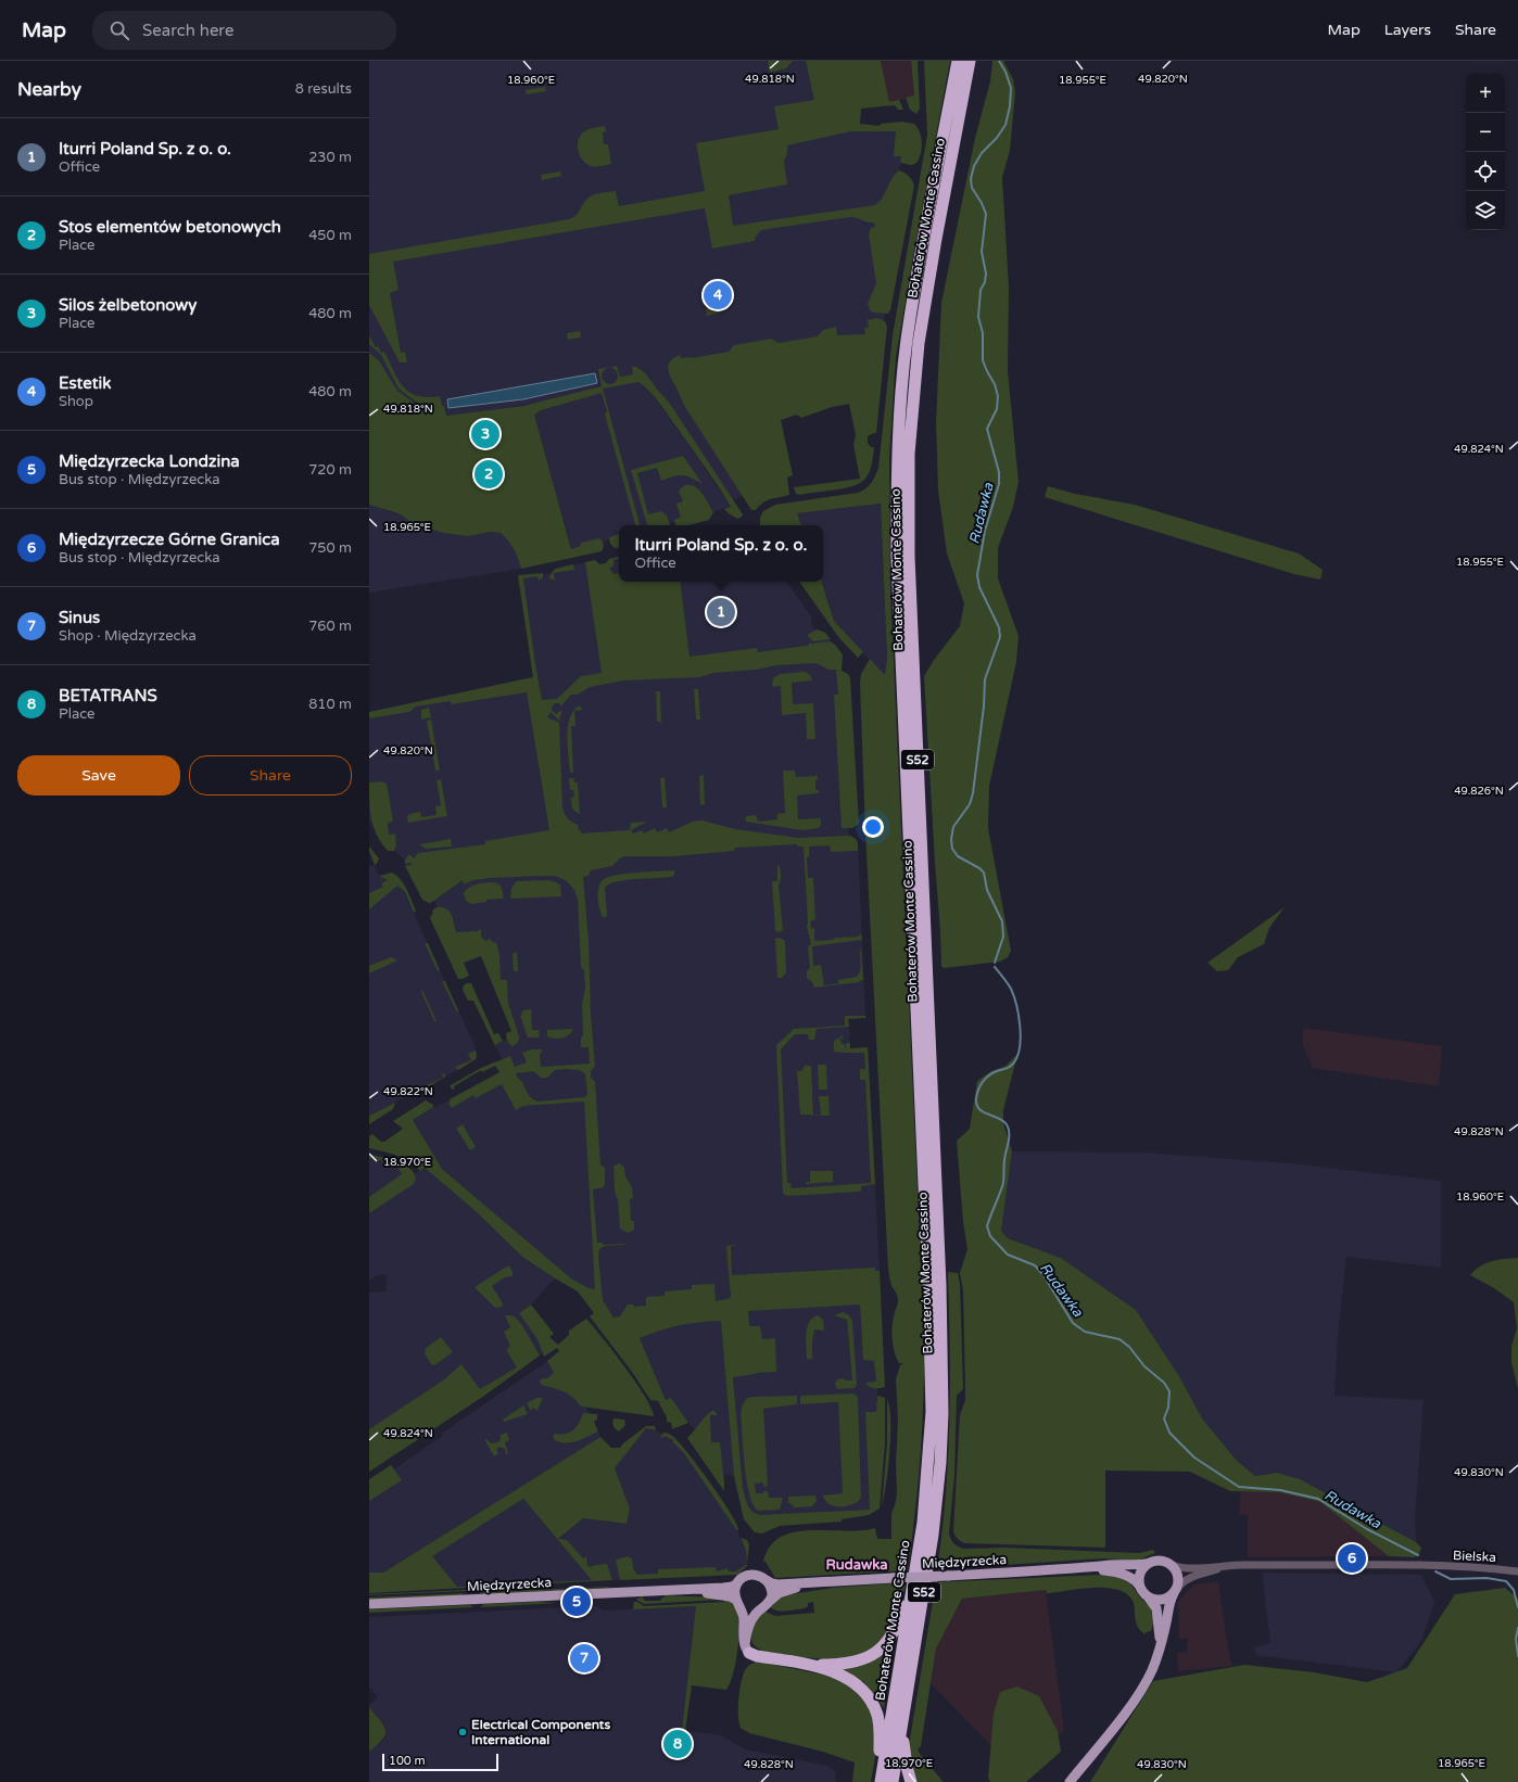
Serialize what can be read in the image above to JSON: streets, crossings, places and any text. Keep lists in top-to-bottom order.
{
  "streets": {
    "highway": ["Bohaterów Monte Cassino", "S52"],
    "main road": ["Międzyrzecka"],
    "street": ["Bielska"]
  },
  "districts": ["Rudawka"],
  "water": ["Rudawka"],
  "places": ["Electrical Components International"],
  "scale_bar": "100 m",
  "page": {
    "header": "Map",
    "search": "Search here",
    "nav": ["Map", "Layers", "Share"],
    "heading": ["Nearby", "8 results"],
    "map_buttons": ["+", "−"],
    "list": [
      {
        "mark": "1",
        "name": "Iturri Poland Sp. z o. o.",
        "note": "Office",
        "value": "230 m"
      },
      {
        "mark": "2",
        "name": "Stos elementów betonowych",
        "note": "Place",
        "value": "450 m"
      },
      {
        "mark": "3",
        "name": "Silos żelbetonowy",
        "note": "Place",
        "value": "480 m"
      },
      {
        "mark": "4",
        "name": "Estetik",
        "note": "Shop",
        "value": "480 m"
      },
      {
        "mark": "5",
        "name": "Międzyrzecka Londzina",
        "note": "Bus stop · Międzyrzecka",
        "value": "720 m"
      },
      {
        "mark": "6",
        "name": "Międzyrzecze Górne Granica",
        "note": "Bus stop · Międzyrzecka",
        "value": "750 m"
      },
      {
        "mark": "7",
        "name": "Sinus",
        "note": "Shop · Międzyrzecka",
        "value": "760 m"
      },
      {
        "mark": "8",
        "name": "BETATRANS",
        "note": "Place",
        "value": "810 m"
      }
    ],
    "pins": [
      "4",
      "3",
      "2",
      "1",
      "6",
      "5",
      "7",
      "8"
    ],
    "popup": ["Iturri Poland Sp. z o. o.", "Office"],
    "buttons": ["Save", "Share"],
    "scale": "100 m"
  },
  "coordinates": [
    "49.818°N",
    "49.820°N",
    "18.955°E",
    "18.960°E",
    "49.824°N",
    "18.965°E",
    "49.826°N",
    "49.822°N",
    "49.828°N",
    "18.970°E",
    "49.830°N"
  ]
}
